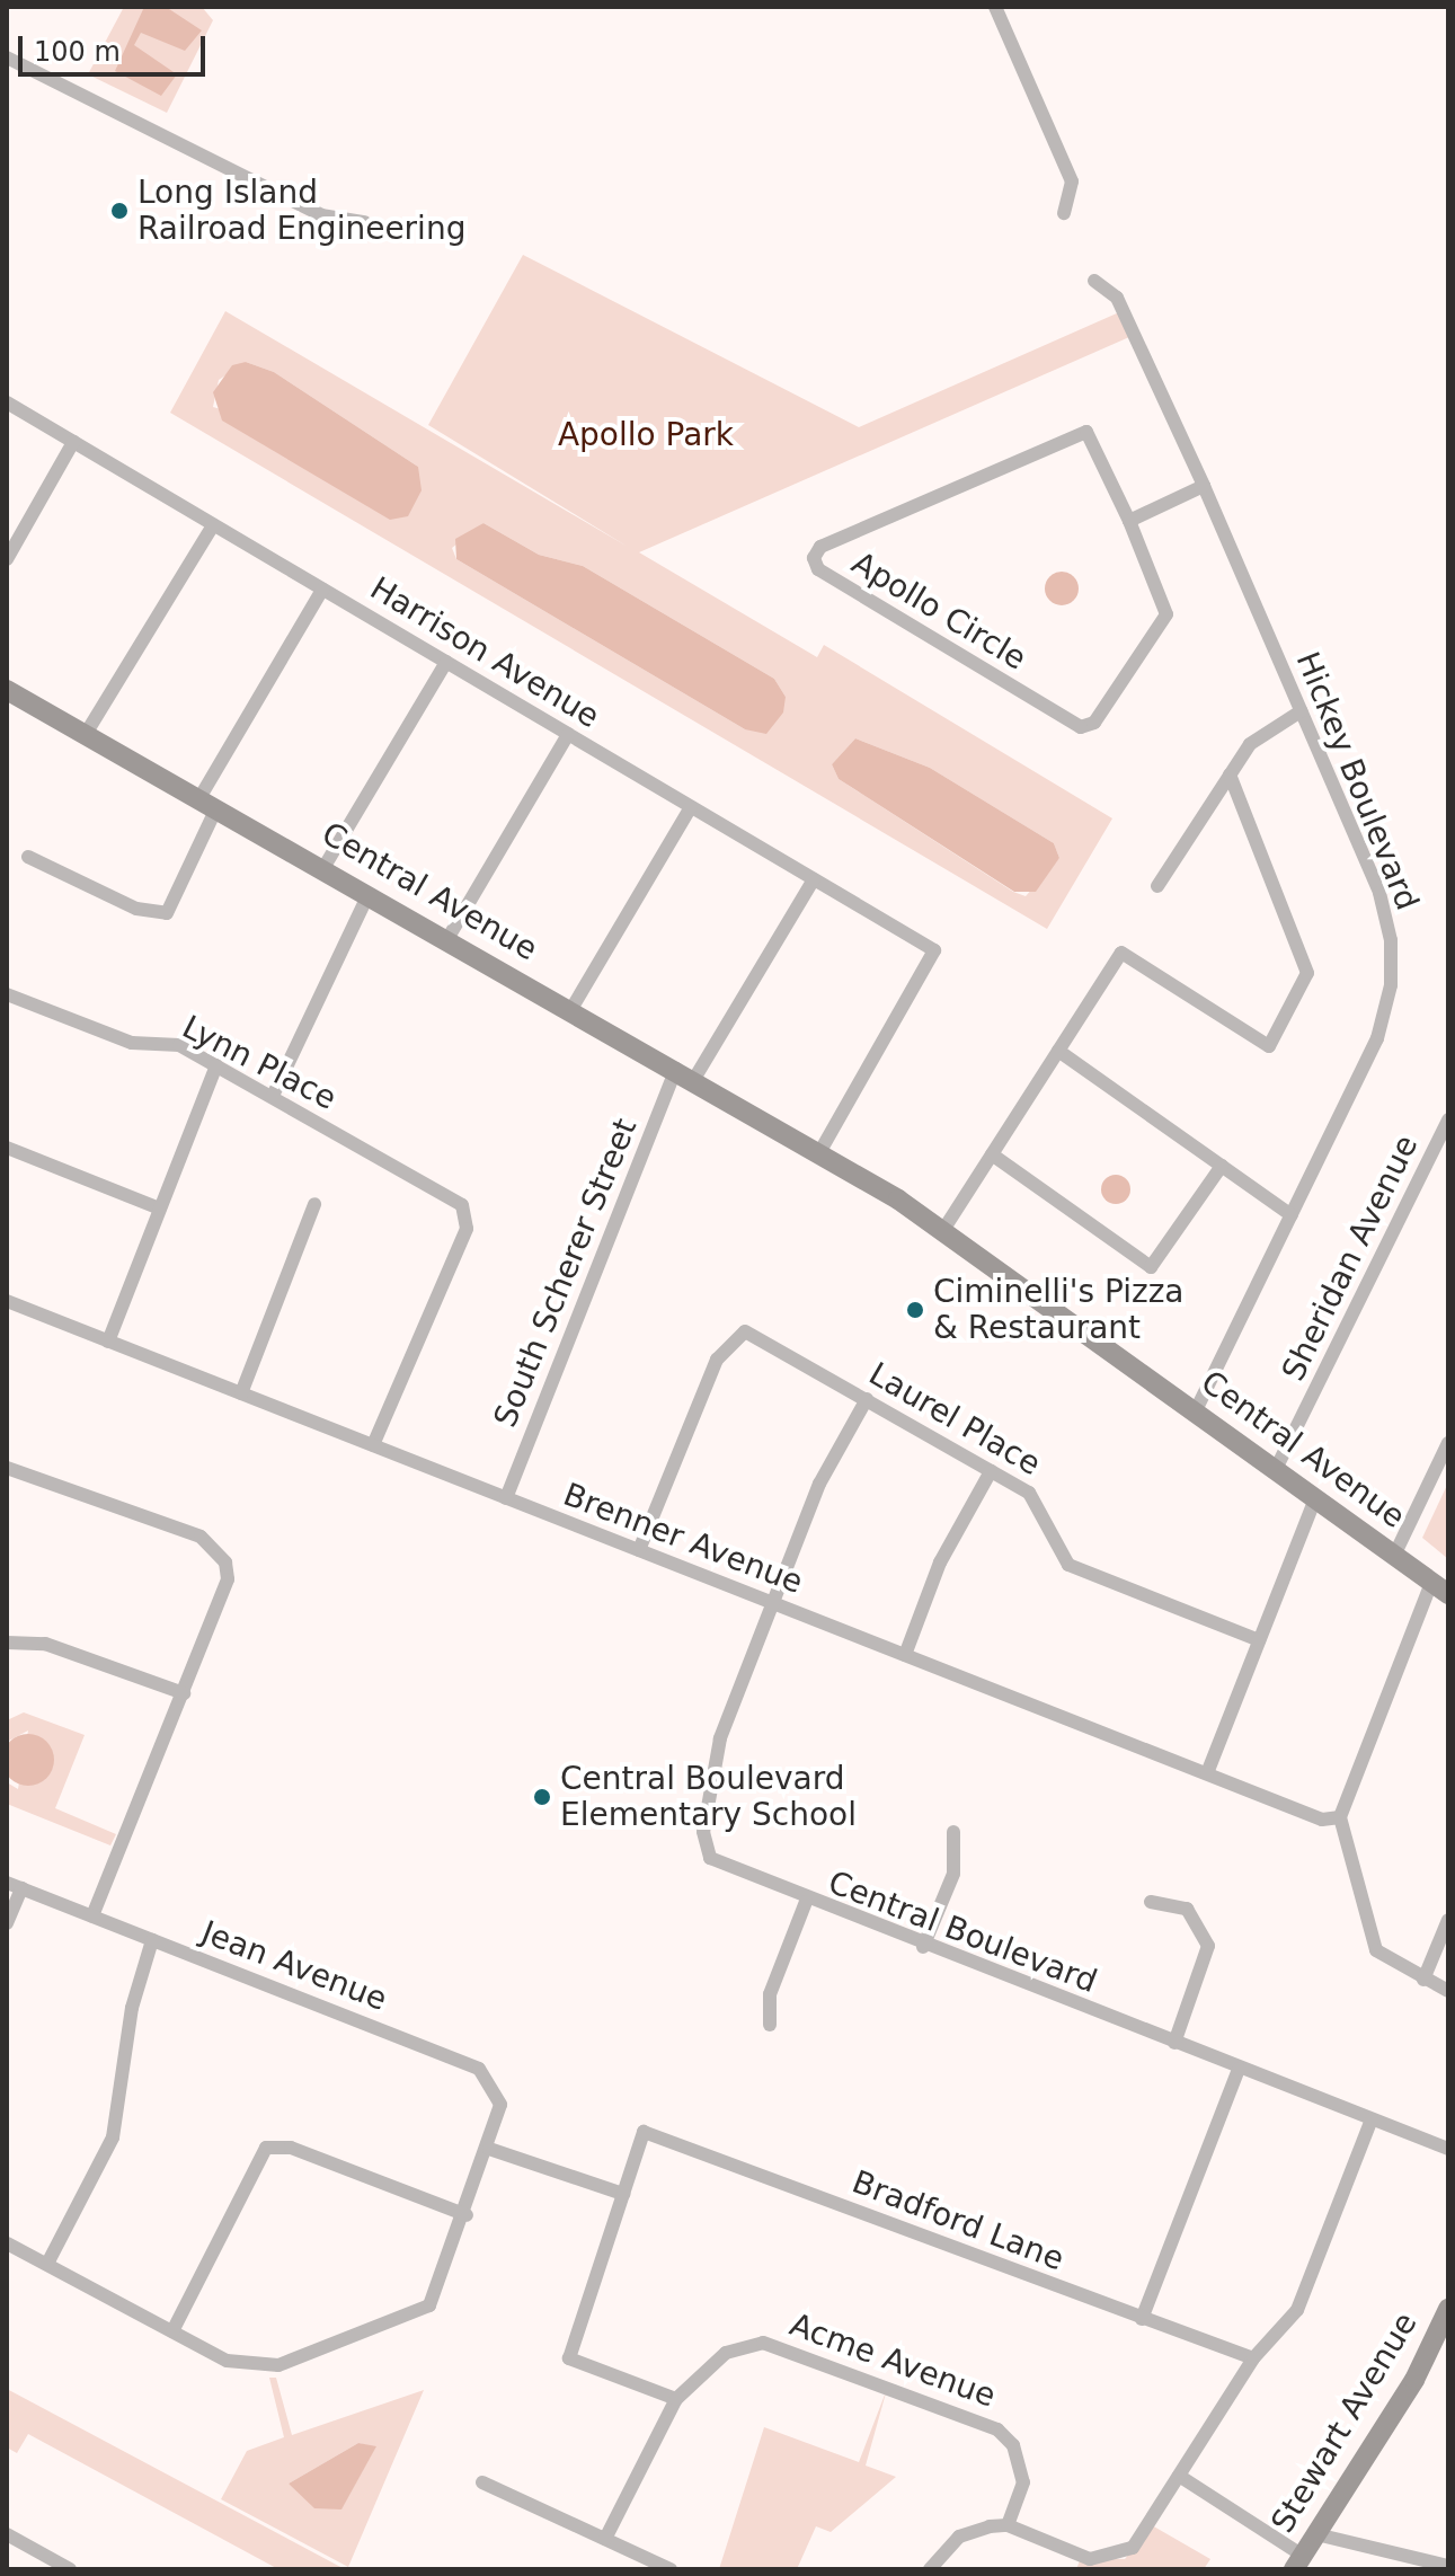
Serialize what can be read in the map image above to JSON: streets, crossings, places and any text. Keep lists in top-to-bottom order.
{
  "streets": {
    "main road": ["Central Avenue", "Stewart Avenue"],
    "street": [
      "Apollo Circle",
      "Harrison Avenue",
      "Hickey Boulevard",
      "Lynn Place",
      "Sheridan Avenue",
      "South Scherer Street",
      "Laurel Place",
      "Brenner Avenue",
      "Central Boulevard",
      "Jean Avenue",
      "Bradford Lane",
      "Acme Avenue"
    ]
  },
  "crossings": [
    ["Harrison Avenue", "Central Avenue"],
    ["Harrison Avenue", "South Scherer Street"],
    ["Hickey Boulevard", "Central Avenue"],
    ["Central Avenue", "Sheridan Avenue"],
    ["Central Avenue", "South Scherer Street"],
    ["Lynn Place", "Brenner Avenue"],
    ["South Scherer Street", "Brenner Avenue"],
    ["Laurel Place", "Brenner Avenue"],
    ["Laurel Place", "Central Boulevard"],
    ["Brenner Avenue", "Central Boulevard"]
  ],
  "parks": ["Apollo Park"],
  "places": ["Long Island Railroad Engineering", "Ciminelli's Pizza & Restaurant", "Central Boulevard Elementary School"],
  "scale_bar": "100 m"
}
